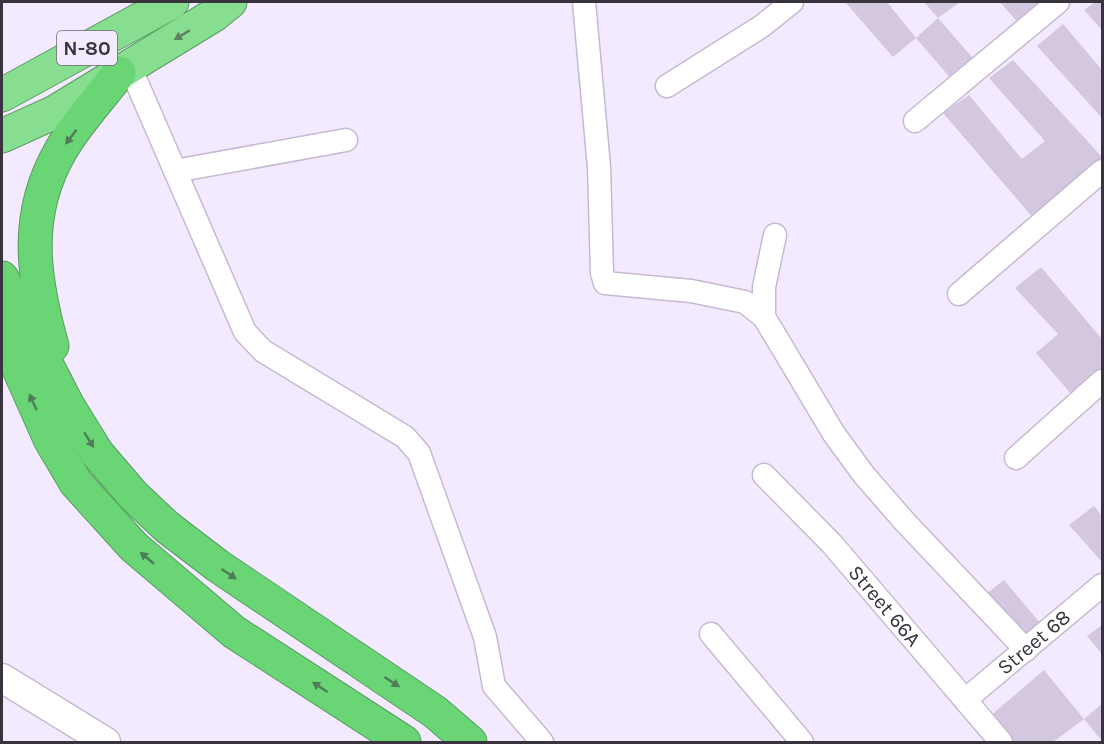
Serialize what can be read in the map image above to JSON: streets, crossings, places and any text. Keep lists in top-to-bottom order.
{
  "streets": {
    "highway": ["N-80"],
    "street": ["Street 66A", "Street 68"]
  },
  "crossings": [
    ["Street 66A", "Street 68"]
  ]
}
